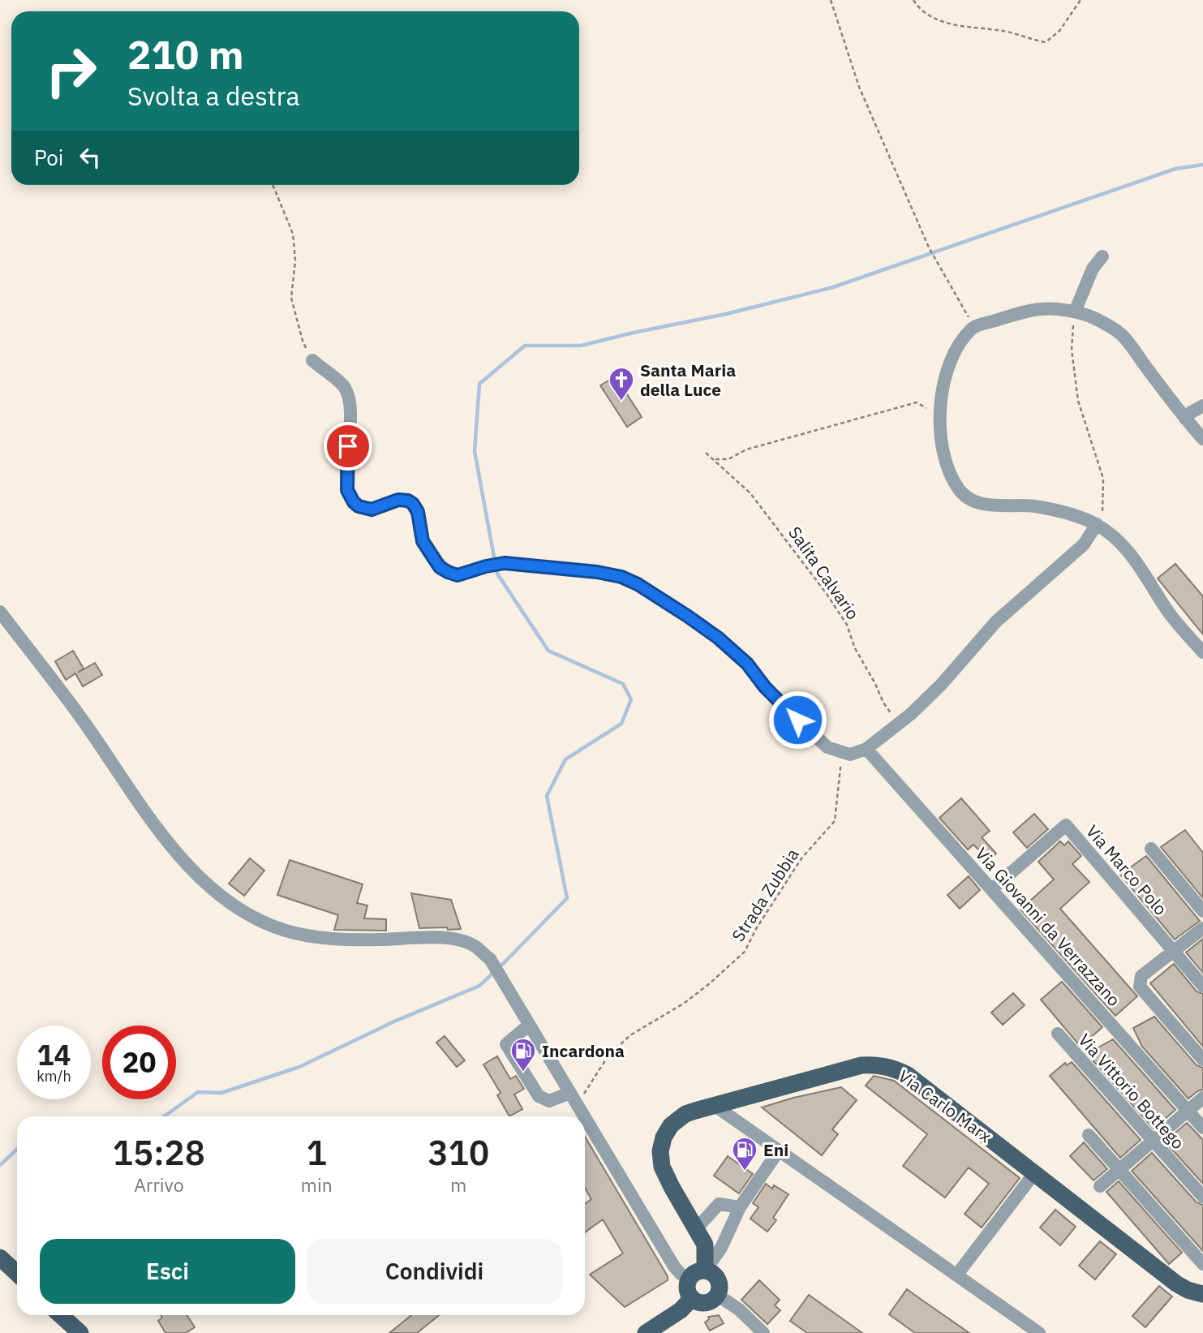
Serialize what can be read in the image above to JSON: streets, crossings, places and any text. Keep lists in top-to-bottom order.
{
  "streets": {
    "main road": ["Via Carlo Marx"],
    "street": ["Via Marco Polo", "Via Giovanni da Verrazzano", "Via Vittorio Bottego"],
    "path": ["Salita Calvario", "Strada Zubbia"]
  },
  "crossings": [
    ["Via Marco Polo", "Via Giovanni da Verrazzano"],
    ["Strada Zubbia", "Via Giovanni da Verrazzano"]
  ],
  "places": {
    "church": ["Santa Maria della Luce"],
    "fuel station": ["Incardona", "Eni"]
  },
  "page": {
    "turn": ["210 m", "Svolta a destra"],
    "then": "Poi",
    "speed": "14 km/h",
    "limit": "20",
    "eta": [
      "15:28",
      "Arrivo",
      "1",
      "min",
      "310",
      "m"
    ],
    "buttons": ["Esci", "Condividi"]
  }
}
